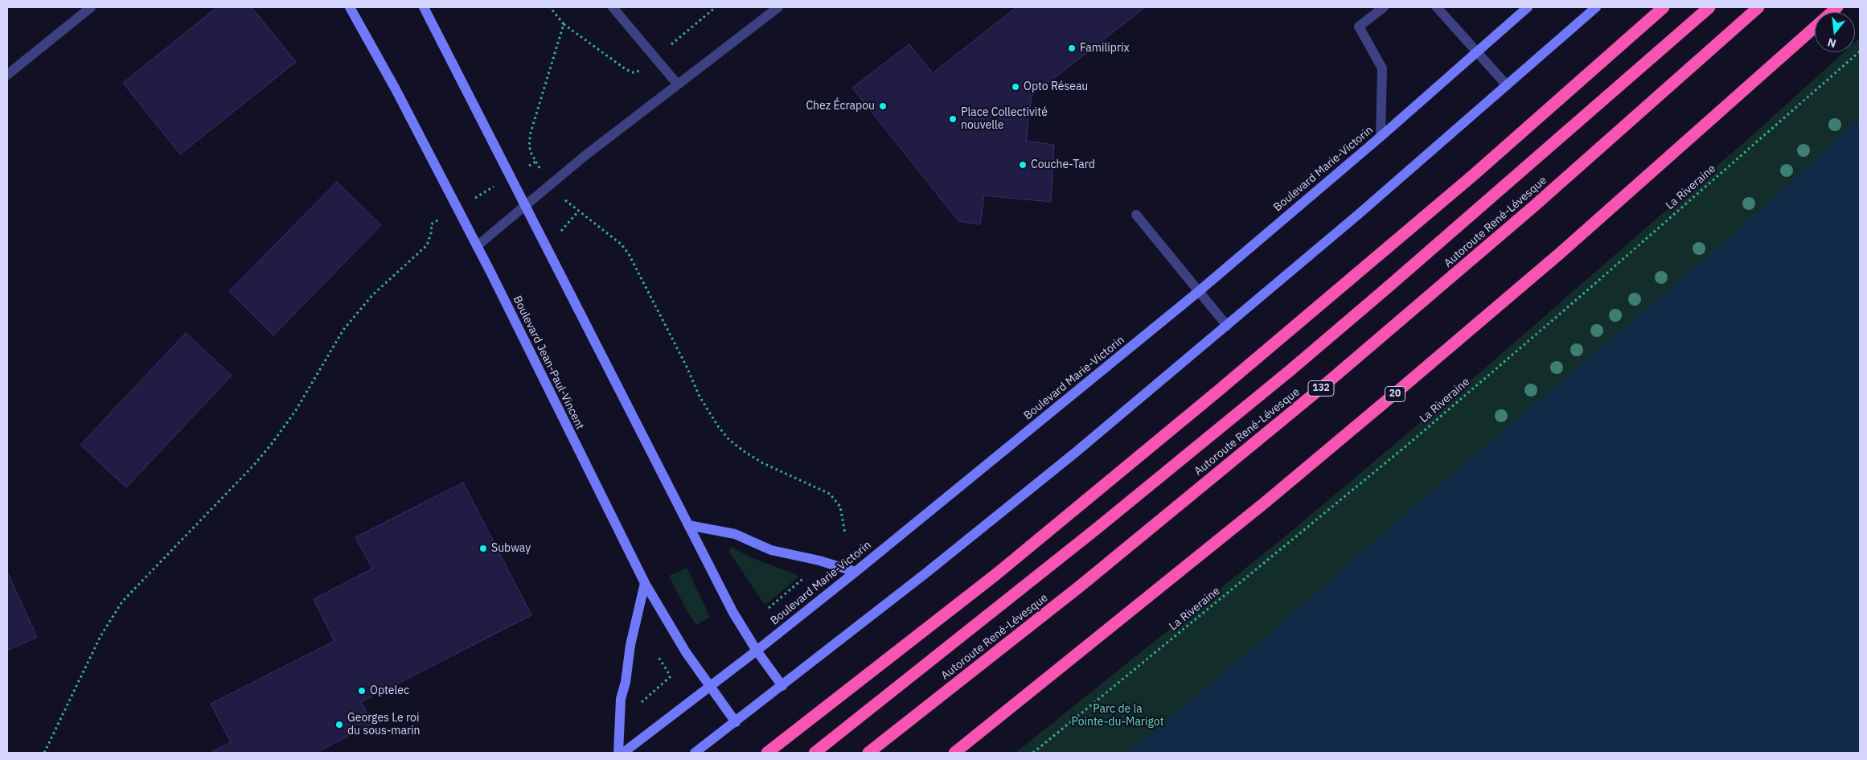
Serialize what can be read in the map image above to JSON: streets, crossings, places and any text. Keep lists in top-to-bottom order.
{
  "streets": {
    "highway": ["Autoroute René-Lévesque", "132", "20"],
    "street": ["Boulevard Marie-Victorin", "Boulevard Jean-Paul-Vincent"],
    "path": ["La Riveraine"]
  },
  "crossings": [
    ["Boulevard Marie-Victorin", "Boulevard Jean-Paul-Vincent"]
  ],
  "parks": ["Parc de la Pointe-du-Marigot"],
  "places": [
    "Familiprix",
    "Opto Réseau",
    "Chez Écrapou",
    "Place Collectivité nouvelle",
    "Couche-Tard",
    "Subway",
    "Optelec",
    "Georges Le roi du sous-marin"
  ],
  "north": "bottom"
}
